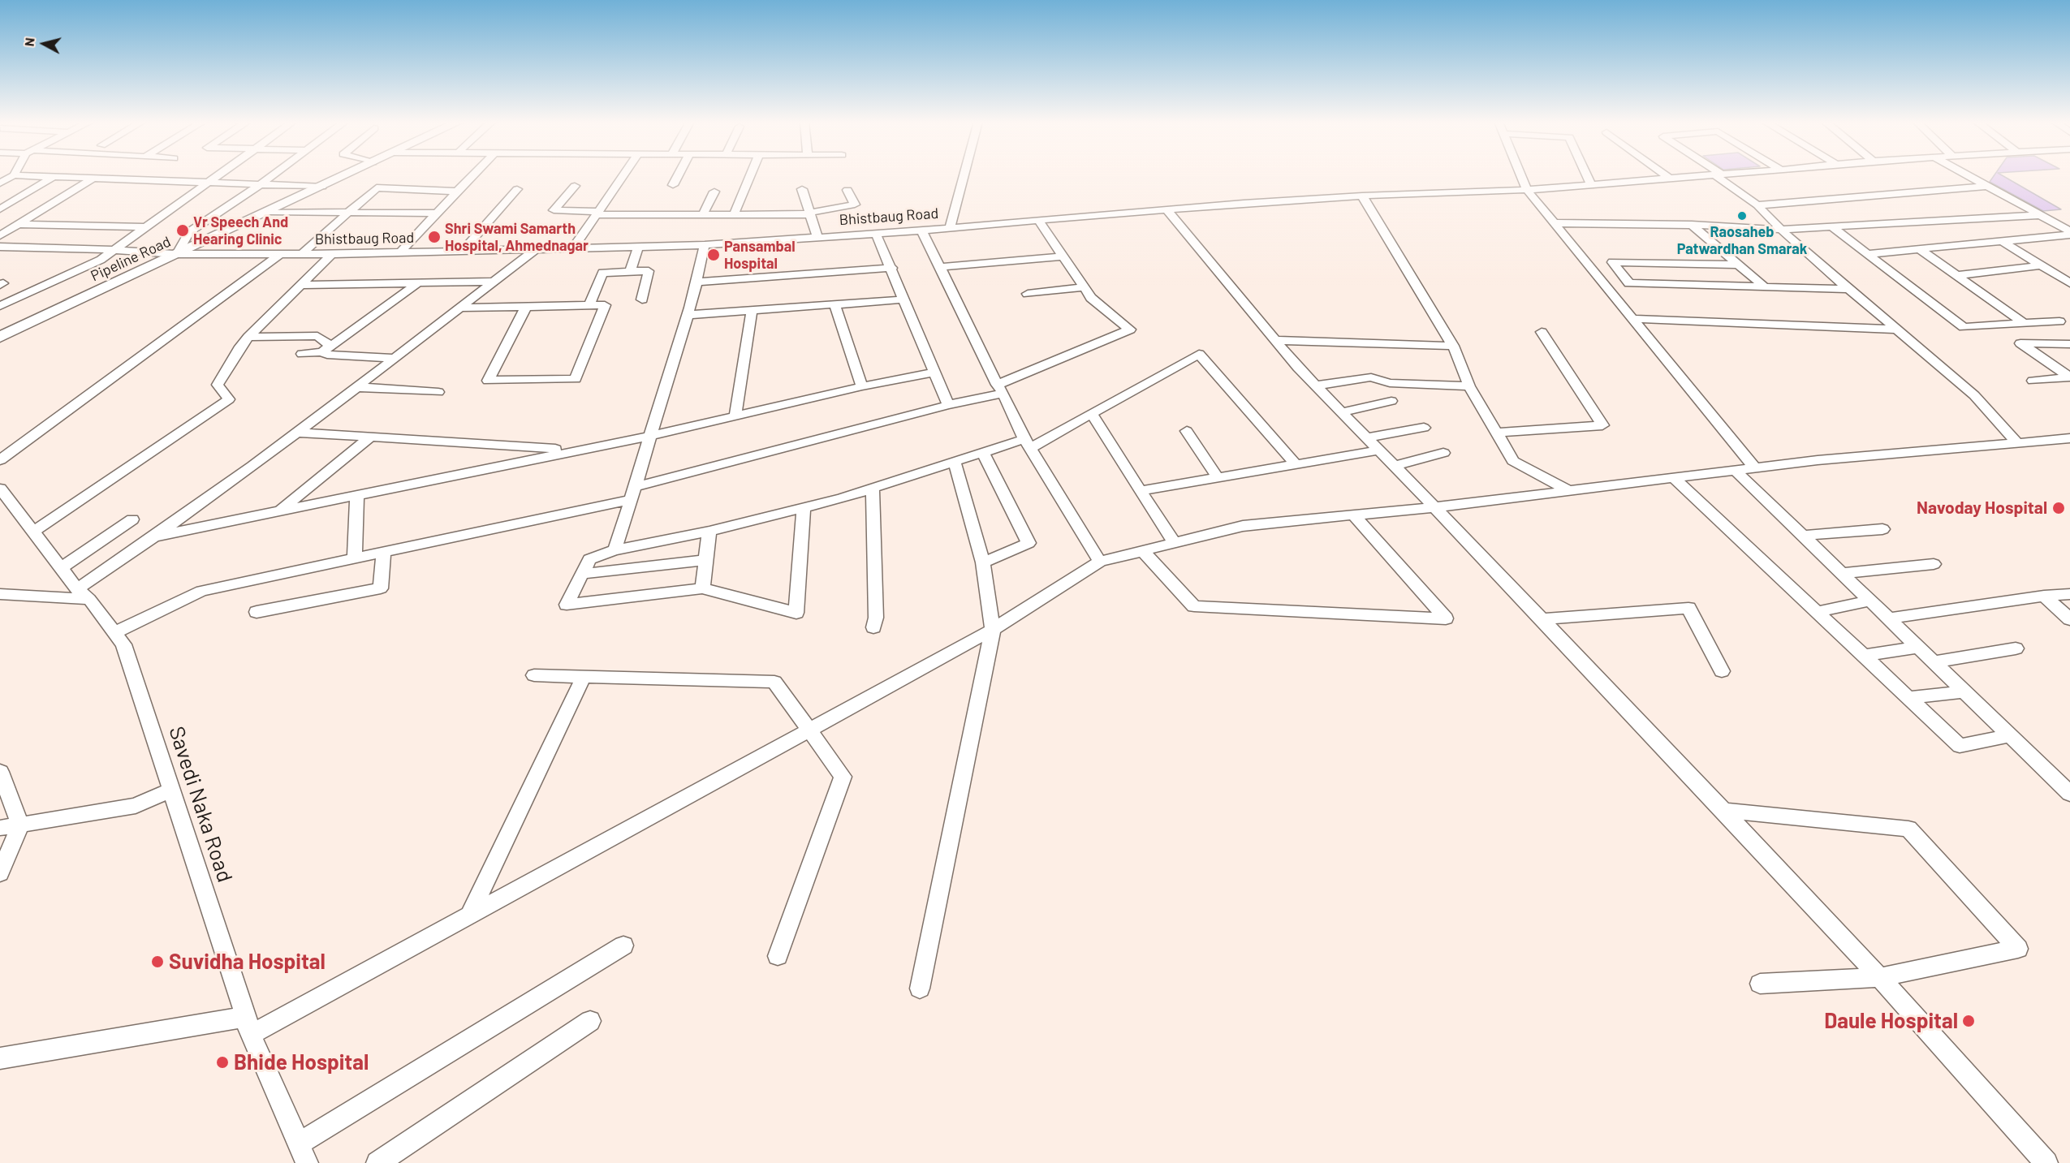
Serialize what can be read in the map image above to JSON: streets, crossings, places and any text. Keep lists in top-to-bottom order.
{
  "streets": {
    "main road": ["Pipeline Road"],
    "street": ["Bhistbaug Road", "Savedi Naka Road"]
  },
  "crossings": [
    ["Bhistbaug Road", "Pipeline Road"]
  ],
  "places": [
    "Raosaheb Patwardhan Smarak",
    "Vr Speech And Hearing Clinic",
    "Shri Swami Samarth Hospital, Ahmednagar",
    "Pansambal Hospital",
    "Navoday Hospital",
    "Suvidha Hospital",
    "Daule Hospital",
    "Bhide Hospital"
  ],
  "north": "left"
}
